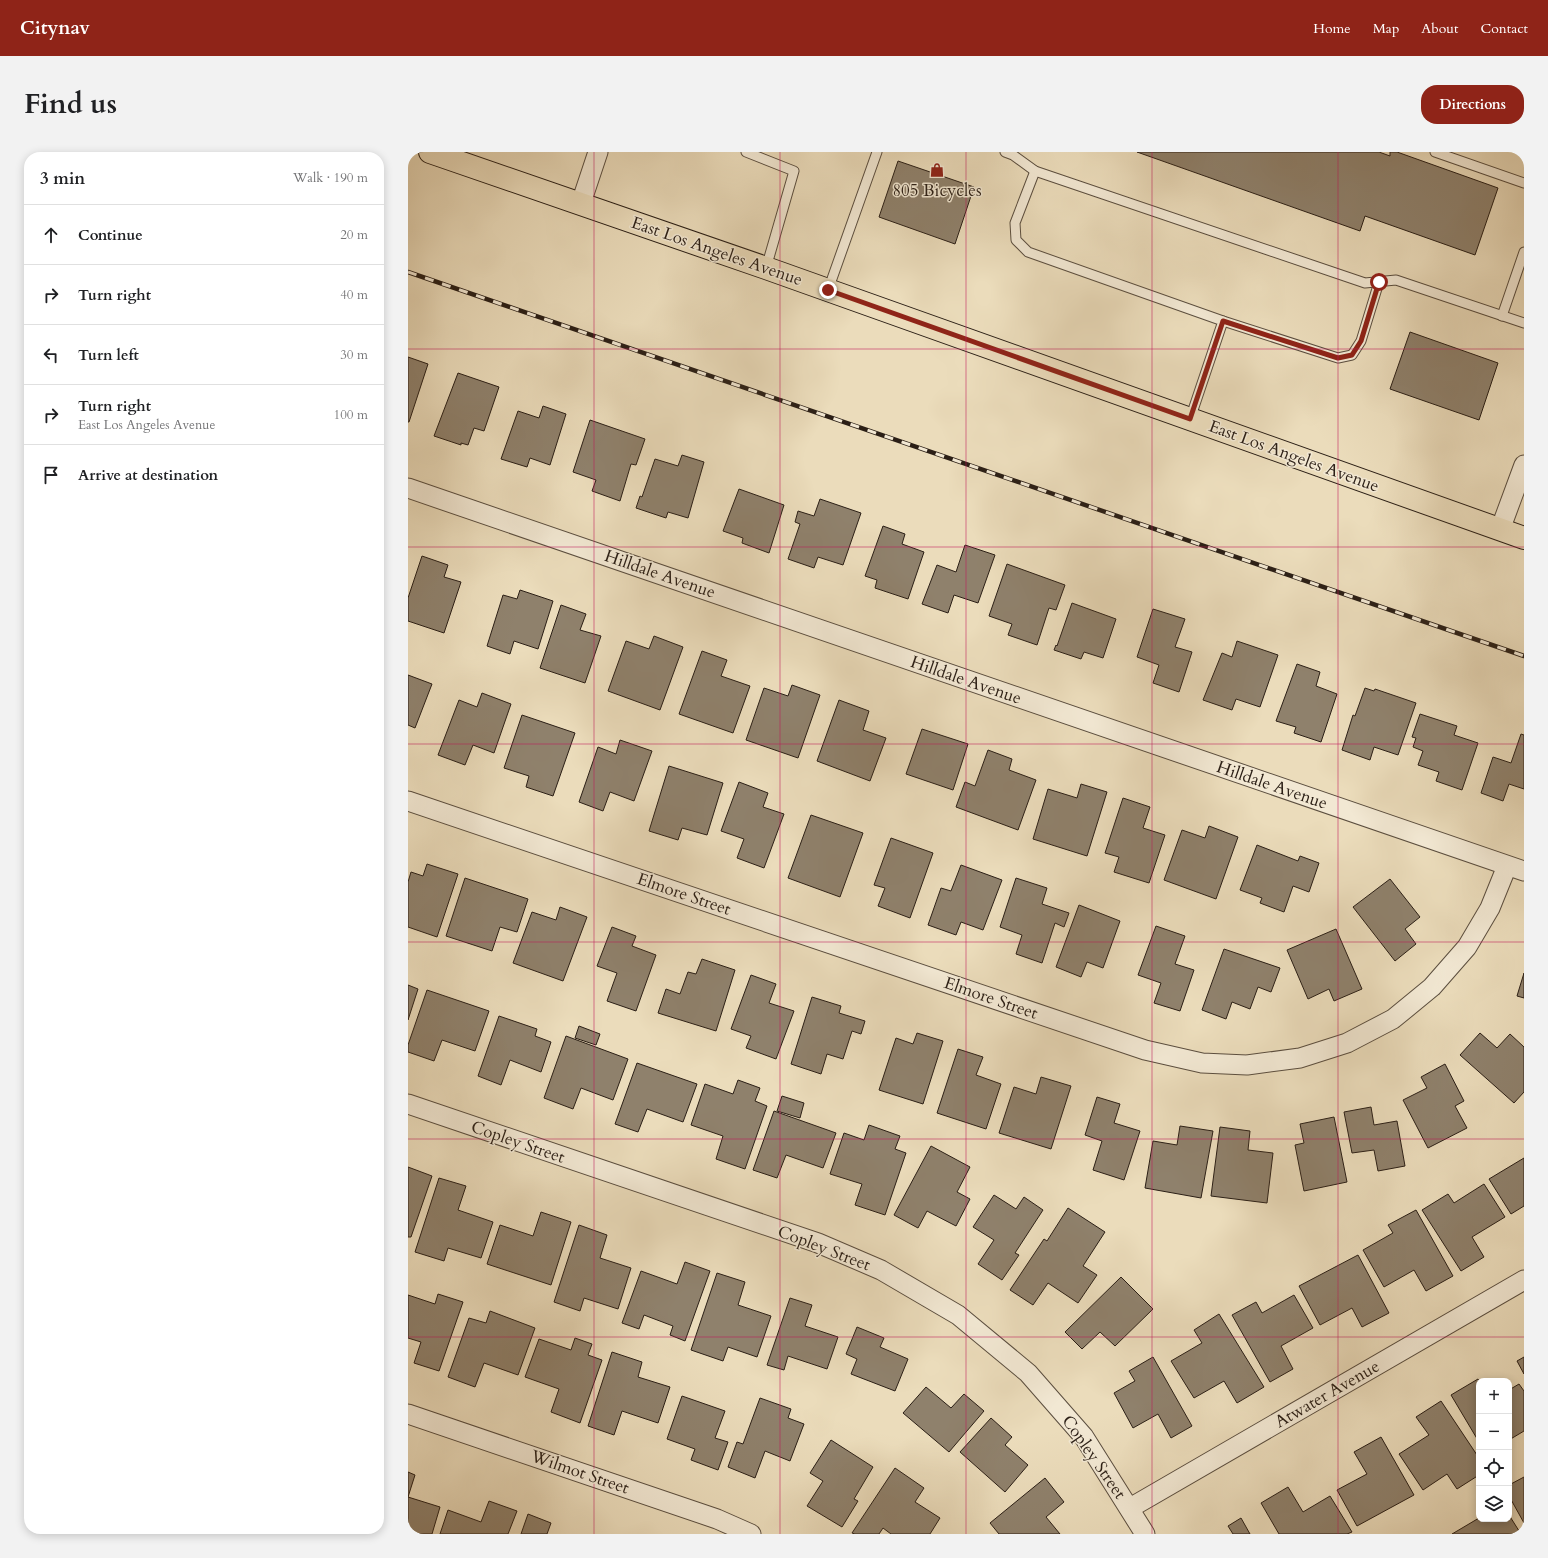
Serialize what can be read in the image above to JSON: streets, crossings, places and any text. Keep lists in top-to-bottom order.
{
  "streets": {
    "main road": ["East Los Angeles Avenue"],
    "street": [
      "Hilldale Avenue",
      "Elmore Street",
      "Copley Street",
      "Atwater Avenue",
      "Wilmot Street"
    ]
  },
  "crossings": [
    ["Hilldale Avenue", "Elmore Street"],
    ["Copley Street", "Atwater Avenue"]
  ],
  "places": {
    "shop": ["805 Bicycles"]
  },
  "page": {
    "header": "Citynav",
    "nav": [
      "Home",
      "Map",
      "About",
      "Contact"
    ],
    "title": "Find us",
    "buttons": "Directions",
    "heading": ["3 min", "Walk · 190 m"],
    "list": [
      ["Continue", "20 m"],
      ["Turn right", "40 m"],
      ["Turn left", "30 m"],
      ["Turn right", "East Los Angeles Avenue", "100 m"],
      "Arrive at destination"
    ],
    "map_buttons": ["+", "−"]
  }
}
